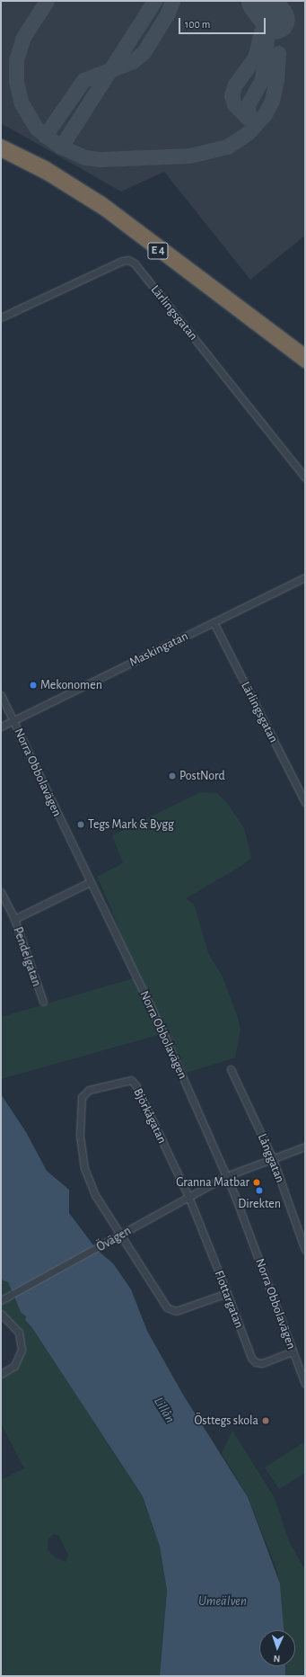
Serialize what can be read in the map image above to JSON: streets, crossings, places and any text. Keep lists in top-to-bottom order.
{
  "streets": {
    "highway": ["E 4"],
    "street": [
      "Lärlingsgatan",
      "Maskingatan",
      "Norra Obbolavägen",
      "Pendelgatan",
      "Björkågatan",
      "Långgatan",
      "Övägen",
      "Flottargatan"
    ]
  },
  "crossings": [
    ["Lärlingsgatan", "Maskingatan"],
    ["Maskingatan", "Norra Obbolavägen"],
    ["Norra Obbolavägen", "Övägen"],
    ["Norra Obbolavägen", "Flottargatan"],
    ["Björkågatan", "Övägen"],
    ["Björkågatan", "Flottargatan"],
    ["Långgatan", "Övägen"],
    ["Övägen", "Flottargatan"]
  ],
  "water": ["Lillån", "Umeälven"],
  "places": [
    "Mekonomen",
    "PostNord",
    "Tegs Mark & Bygg",
    "Granna Matbar",
    "Direkten",
    "Östtegs skola"
  ],
  "scale_bar": "100 m",
  "north": "bottom"
}
